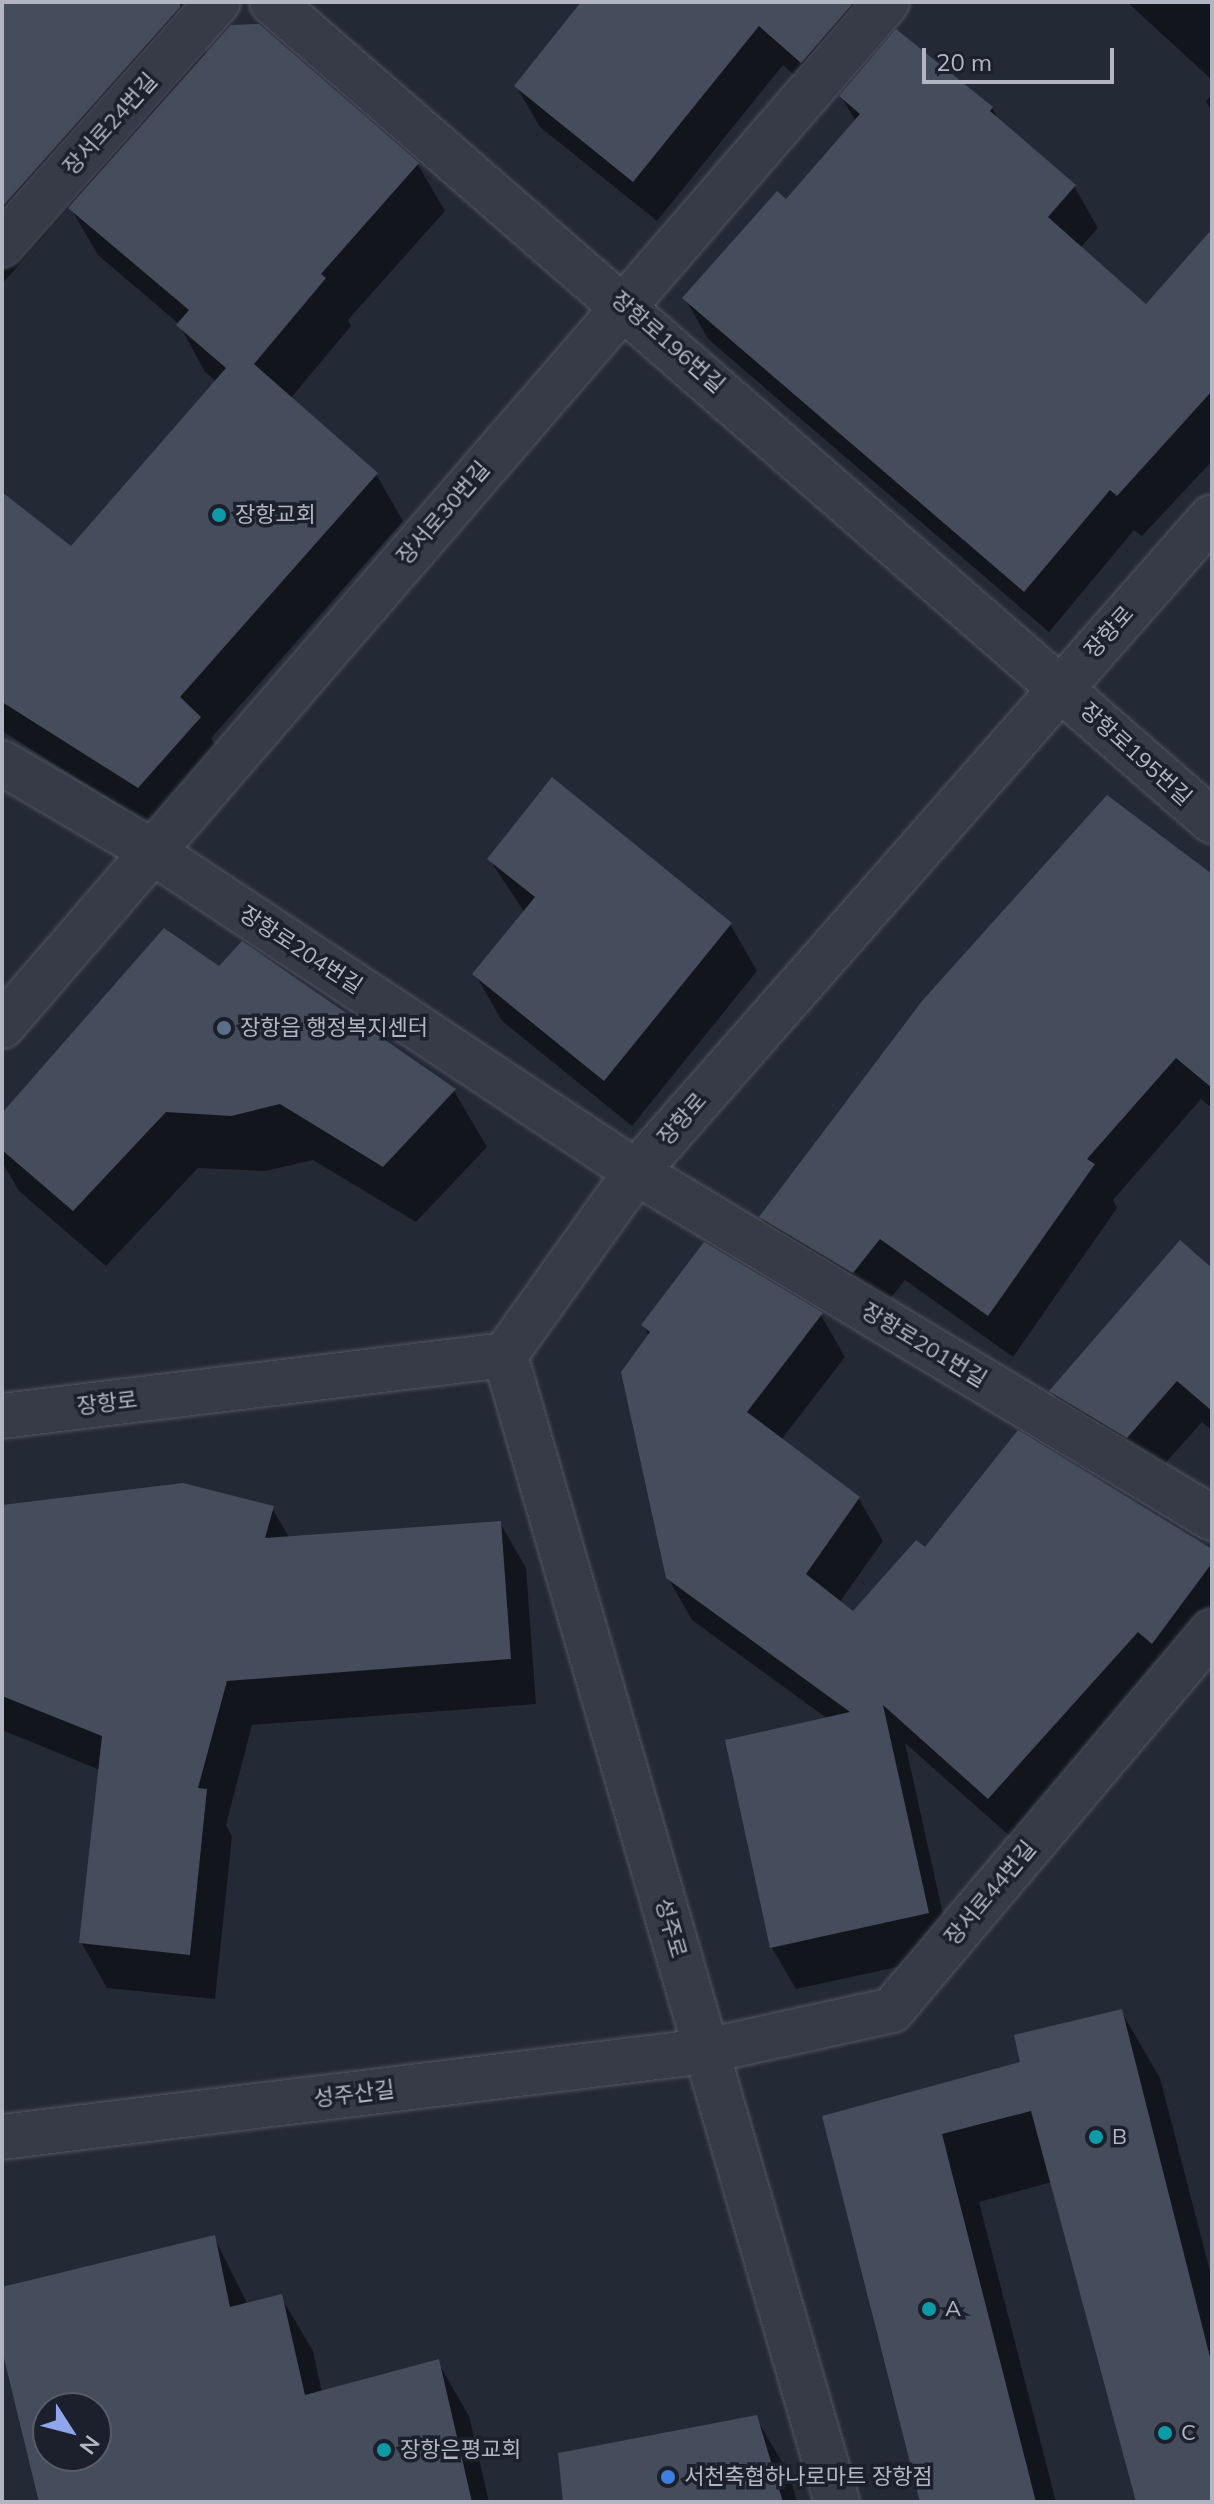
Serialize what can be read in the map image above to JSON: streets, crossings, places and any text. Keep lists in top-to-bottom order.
{
  "streets": {
    "street": [
      "장서로24번길",
      "장항로196번길",
      "장서로30번길",
      "장항로",
      "장항로195번길",
      "장항로204번길",
      "장항로201번길",
      "장서로44번길",
      "성주로",
      "성주산길"
    ]
  },
  "crossings": [
    ["장항로196번길", "장서로30번길"],
    ["장항로196번길", "장항로"],
    ["장항로196번길", "장항로195번길"],
    ["장서로30번길", "장항로204번길"],
    ["장항로", "장항로195번길"],
    ["장항로", "장항로204번길"],
    ["장항로", "장항로201번길"],
    ["장항로", "성주로"],
    ["장항로204번길", "장항로201번길"],
    ["장서로44번길", "성주로"],
    ["장서로44번길", "성주산길"],
    ["성주로", "성주산길"]
  ],
  "places": [
    "장항교회",
    "장항읍 행정복지센터",
    "B",
    "A",
    "C",
    "장항은평교회",
    "서천축협하나로마트 장항점"
  ],
  "scale_bar": "20 m",
  "north": "bottom right"
}
